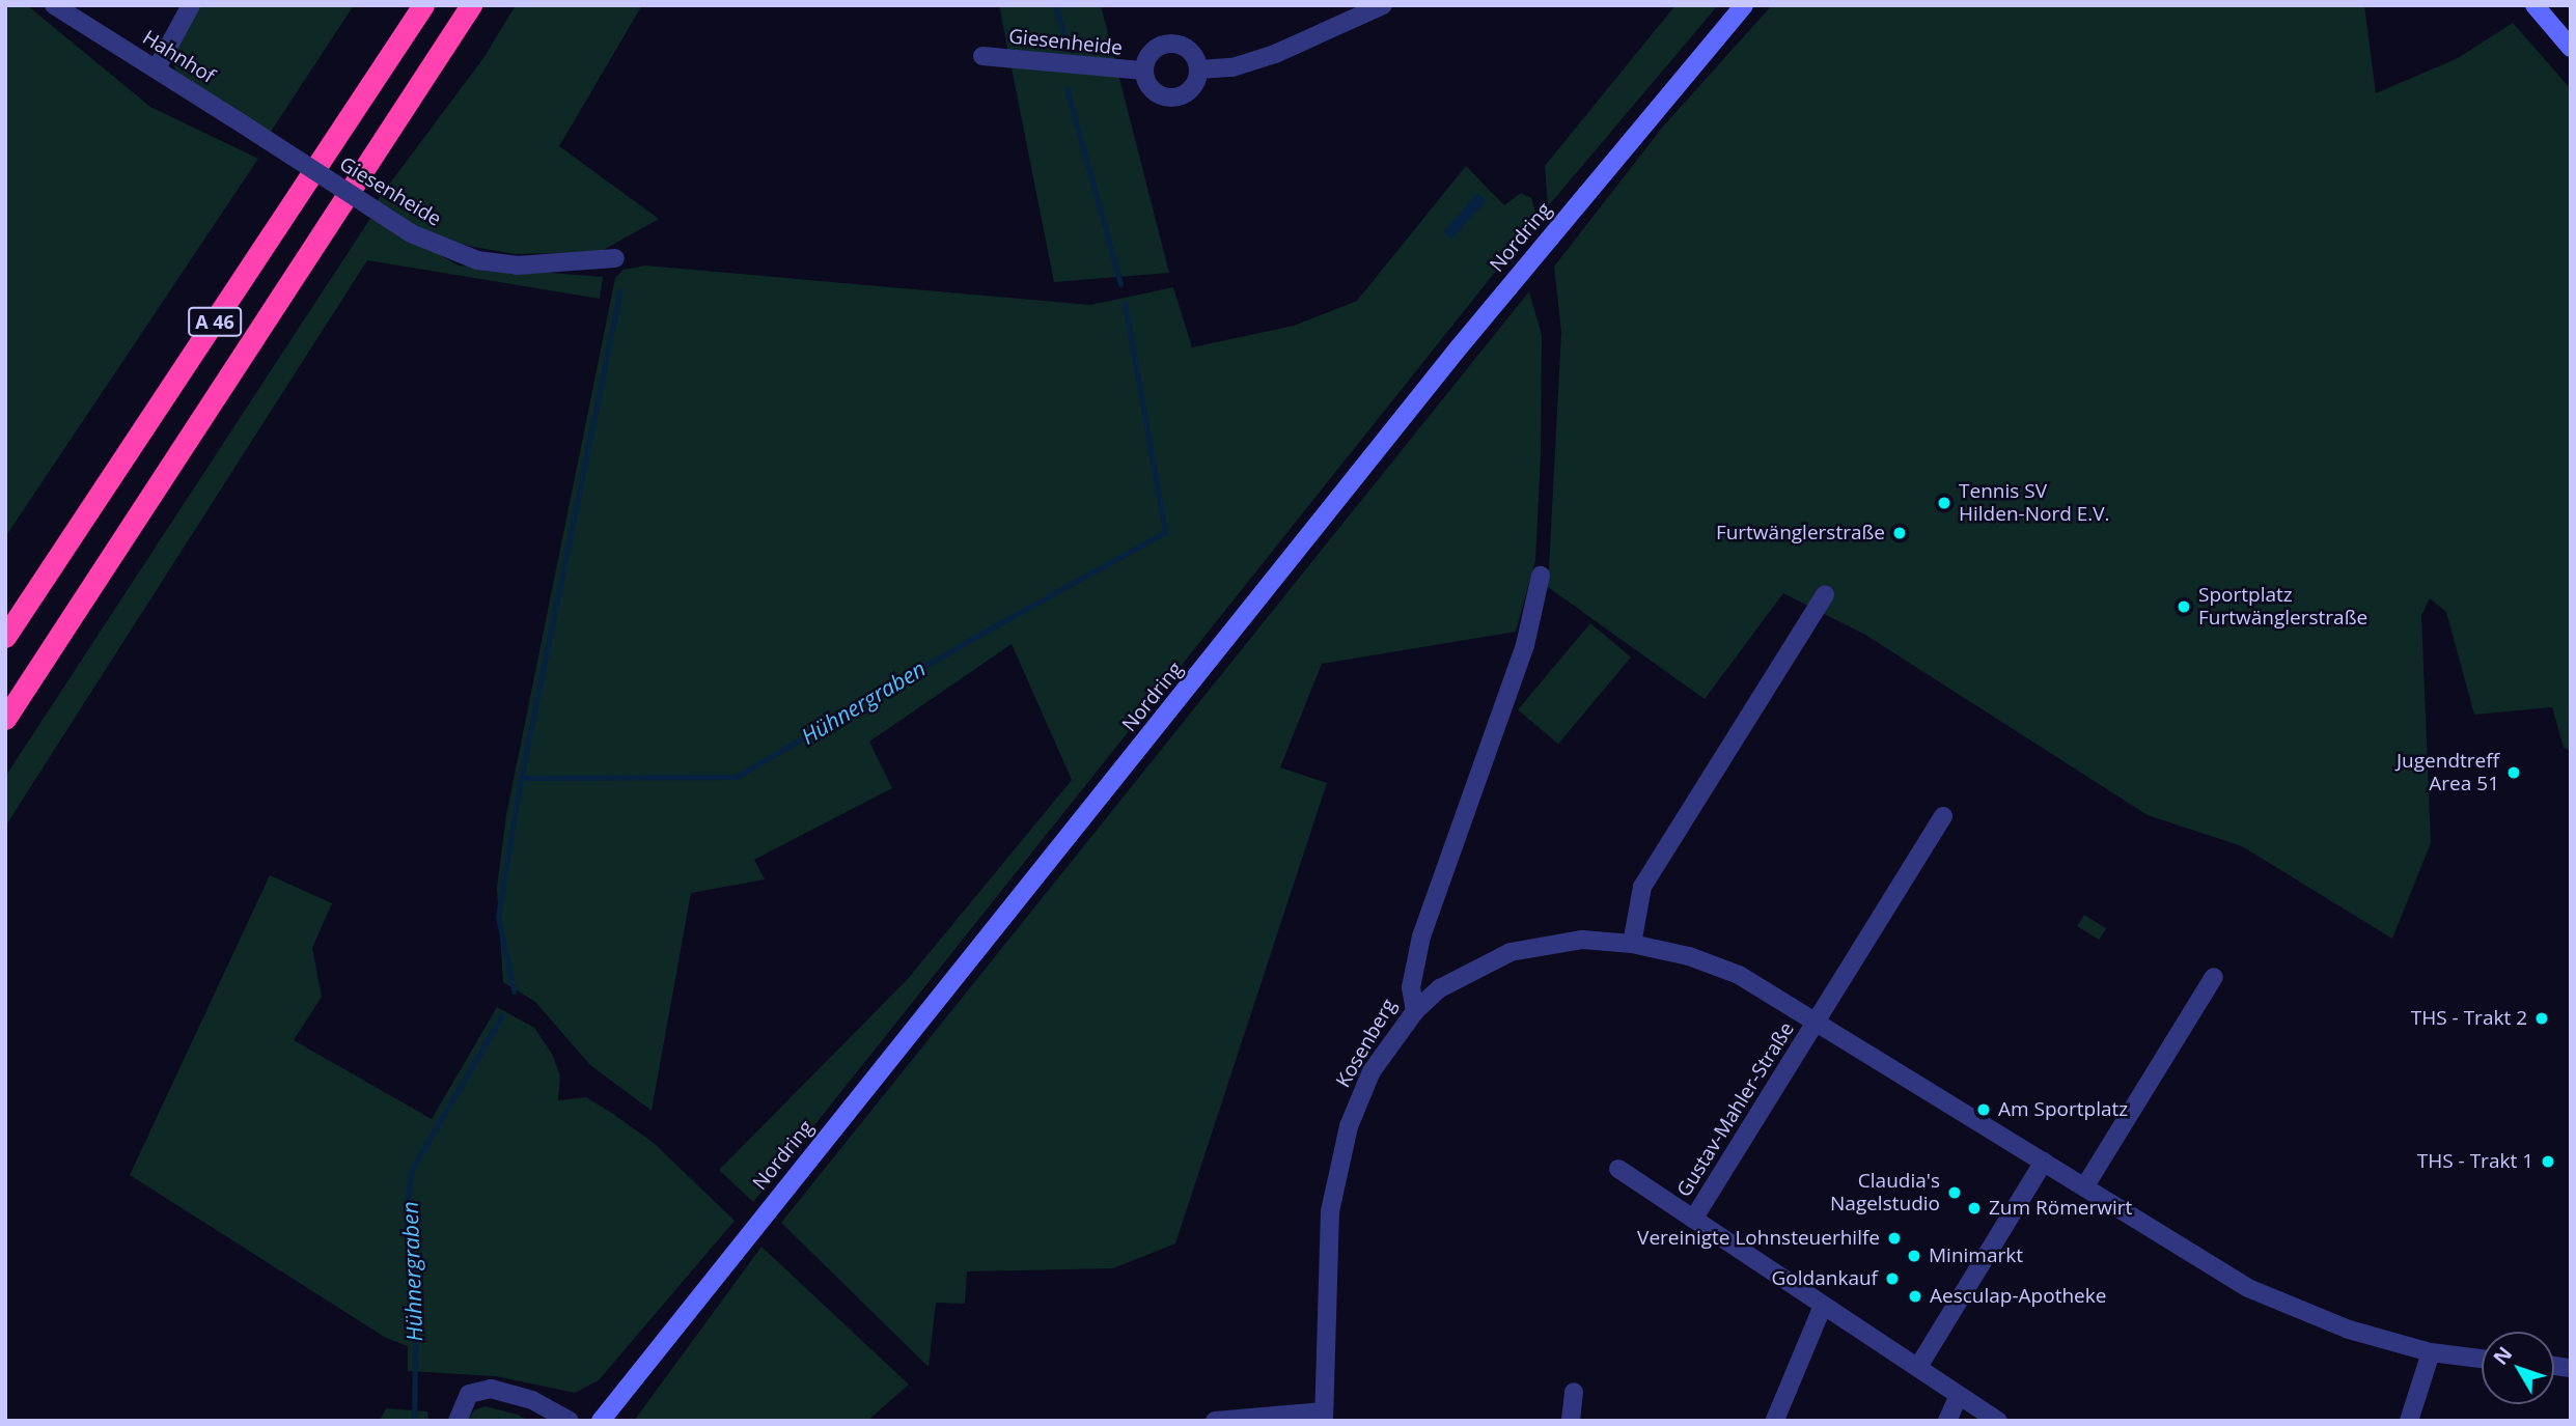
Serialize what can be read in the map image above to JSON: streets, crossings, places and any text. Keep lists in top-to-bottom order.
{
  "streets": {
    "highway": ["A 46"],
    "main road": ["Nordring"],
    "street": [
      "Giesenheide",
      "Hahnhof",
      "Kosenberg",
      "Gustav-Mahler-Straße"
    ]
  },
  "crossings": [
    ["Giesenheide", "Hahnhof"]
  ],
  "water": ["Hühnergraben"],
  "places": [
    "Tennis SV Hilden-Nord E.V.",
    "Furtwänglerstraße",
    "Sportplatz Furtwänglerstraße",
    "Jugendtreff Area 51",
    "THS - Trakt 2",
    "Am Sportplatz",
    "THS - Trakt 1",
    "Claudia's Nagelstudio",
    "Zum Römerwirt",
    "Vereinigte Lohnsteuerhilfe",
    "Minimarkt",
    "Goldankauf",
    "Aesculap-Apotheke"
  ],
  "north": "top left"
}
